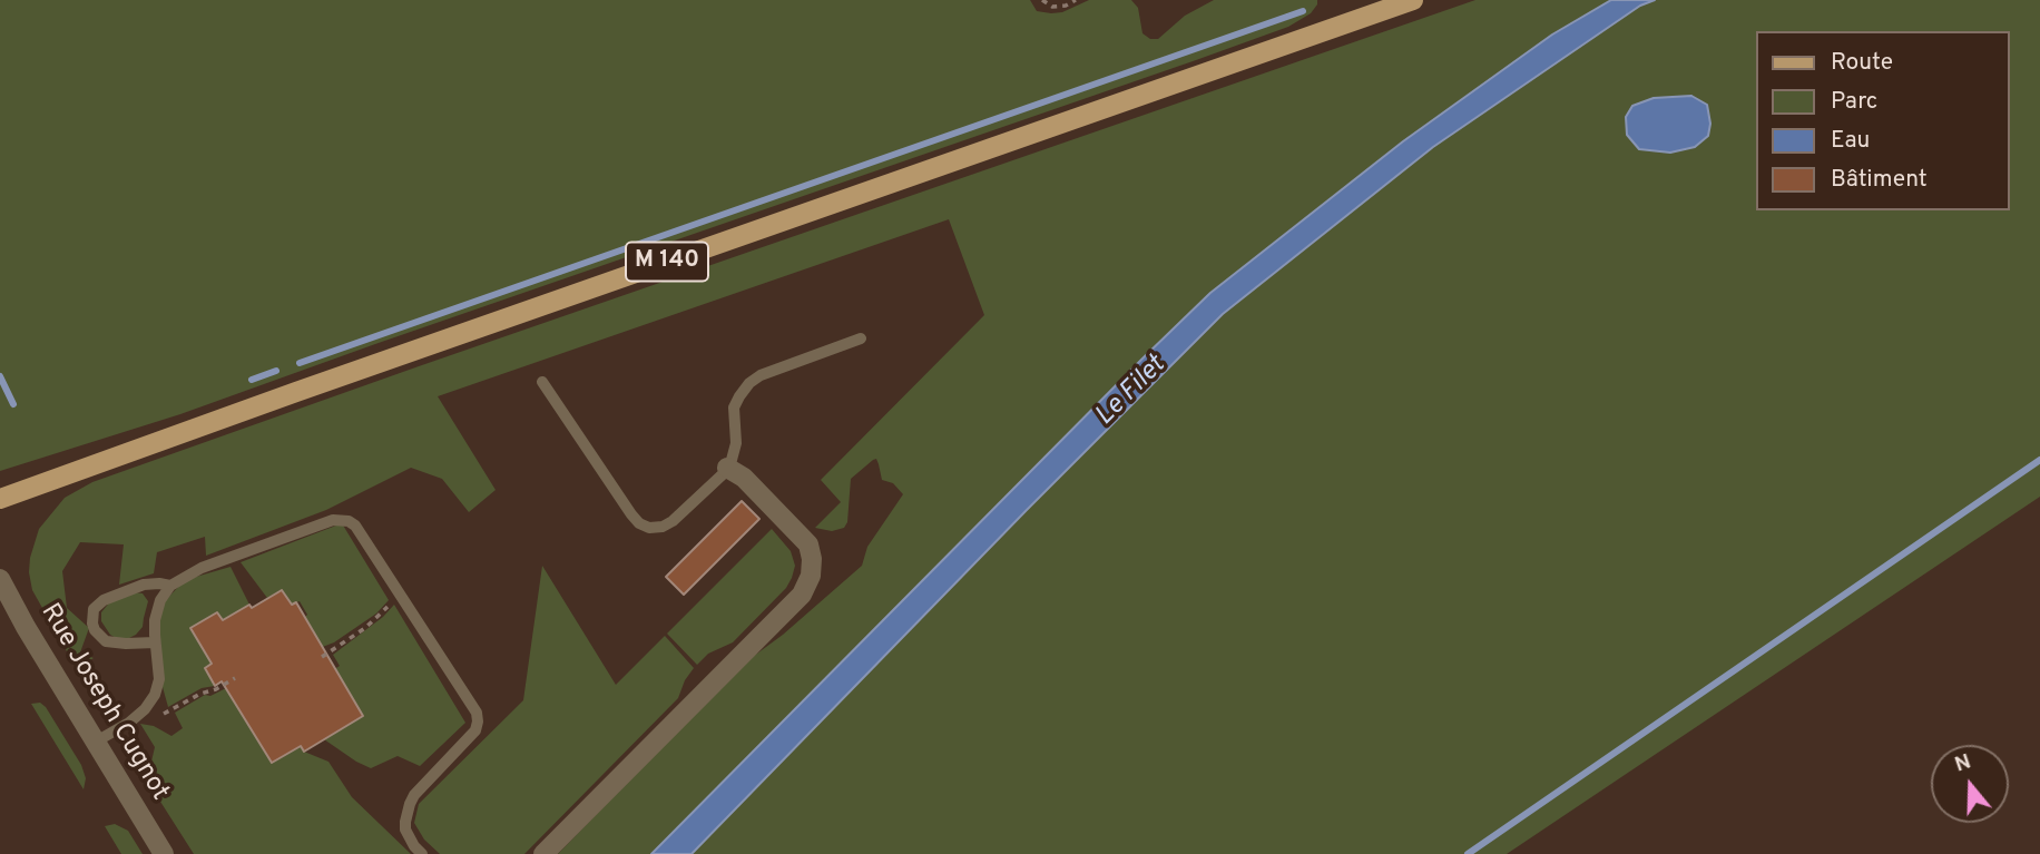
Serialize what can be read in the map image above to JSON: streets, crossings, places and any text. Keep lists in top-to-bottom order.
{
  "streets": {
    "main road": ["M 140"],
    "street": ["Rue Joseph Cugnot"]
  },
  "water": ["Le Filet"],
  "legend": [
    "Route",
    "Parc",
    "Eau",
    "Bâtiment"
  ],
  "north": "top"
}
